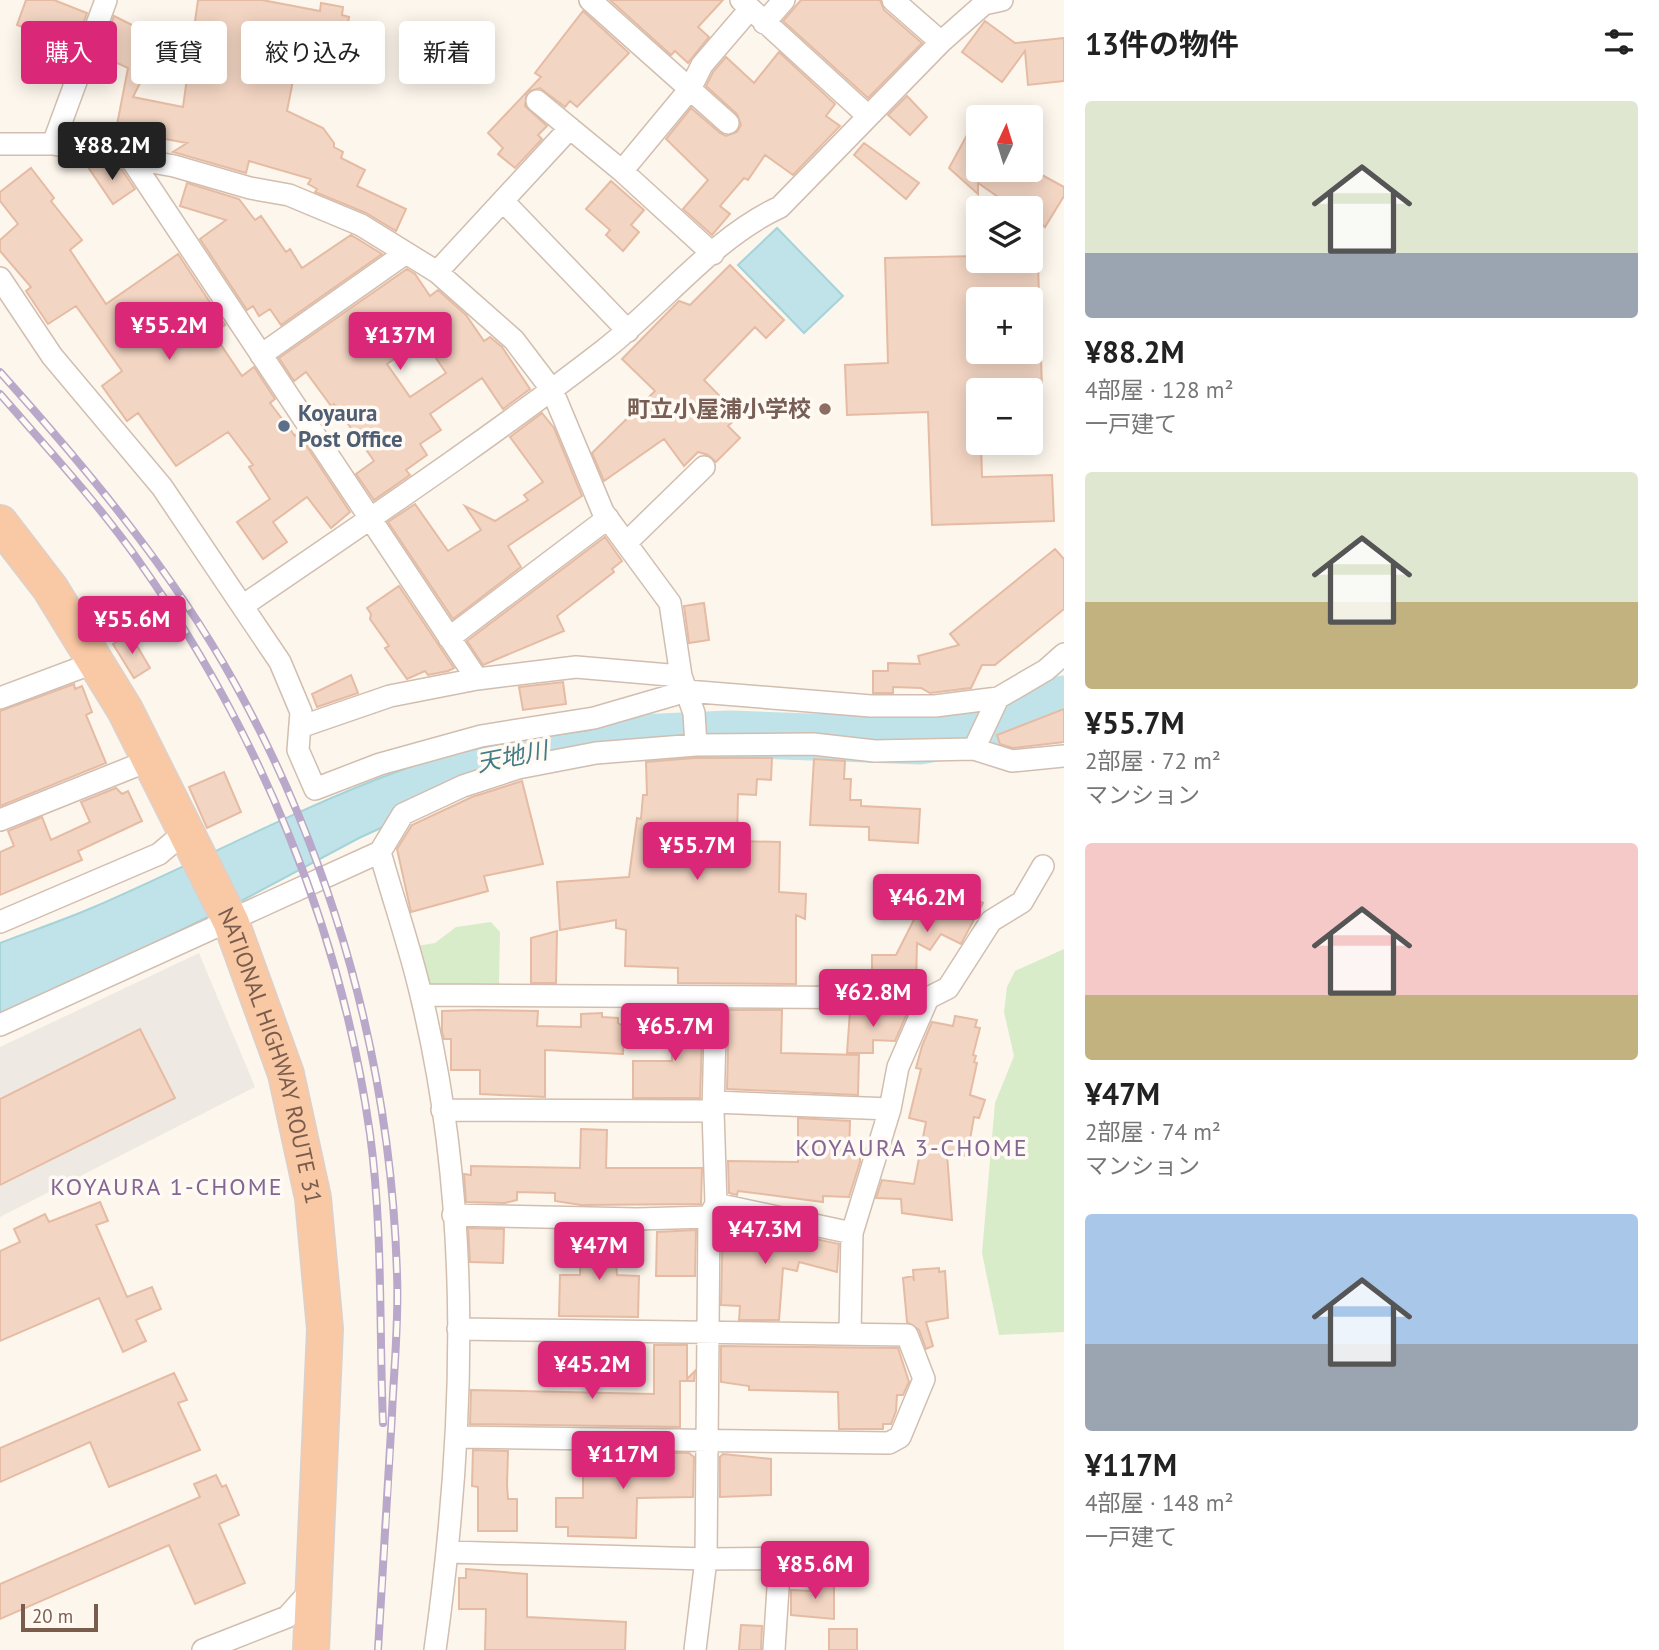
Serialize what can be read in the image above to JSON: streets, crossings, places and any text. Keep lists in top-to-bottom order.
{
  "streets": {
    "highway": ["NATIONAL HIGHWAY ROUTE 31"]
  },
  "districts": ["KOYAURA 3-CHOME", "KOYAURA 1-CHOME"],
  "water": ["天地川"],
  "places": ["町立小屋浦小学校", "Koyaura Post Office"],
  "scale_bar": "20 m",
  "north": "top",
  "page": {
    "heading": "13件の物件",
    "chip": [
      "購入",
      "賃貸",
      "絞り込み",
      "新着"
    ],
    "list": [
      {
        "name": "¥88.2M",
        "note": "4部屋 · 128 m² · 一戸建て"
      },
      {
        "name": "¥55.7M",
        "note": "2部屋 · 72 m² · マンション"
      },
      {
        "name": "¥47M",
        "note": "2部屋 · 74 m² · マンション"
      },
      {
        "name": "¥117M",
        "note": "4部屋 · 148 m² · 一戸建て"
      }
    ],
    "map_buttons": ["+", "−"],
    "price": [
      "¥88.2M",
      "¥55.2M",
      "¥137M",
      "¥55.6M",
      "¥55.7M",
      "¥46.2M",
      "¥62.8M",
      "¥65.7M",
      "¥47.3M",
      "¥47M",
      "¥45.2M",
      "¥117M",
      "¥85.6M"
    ],
    "scale": "20 m"
  }
}
